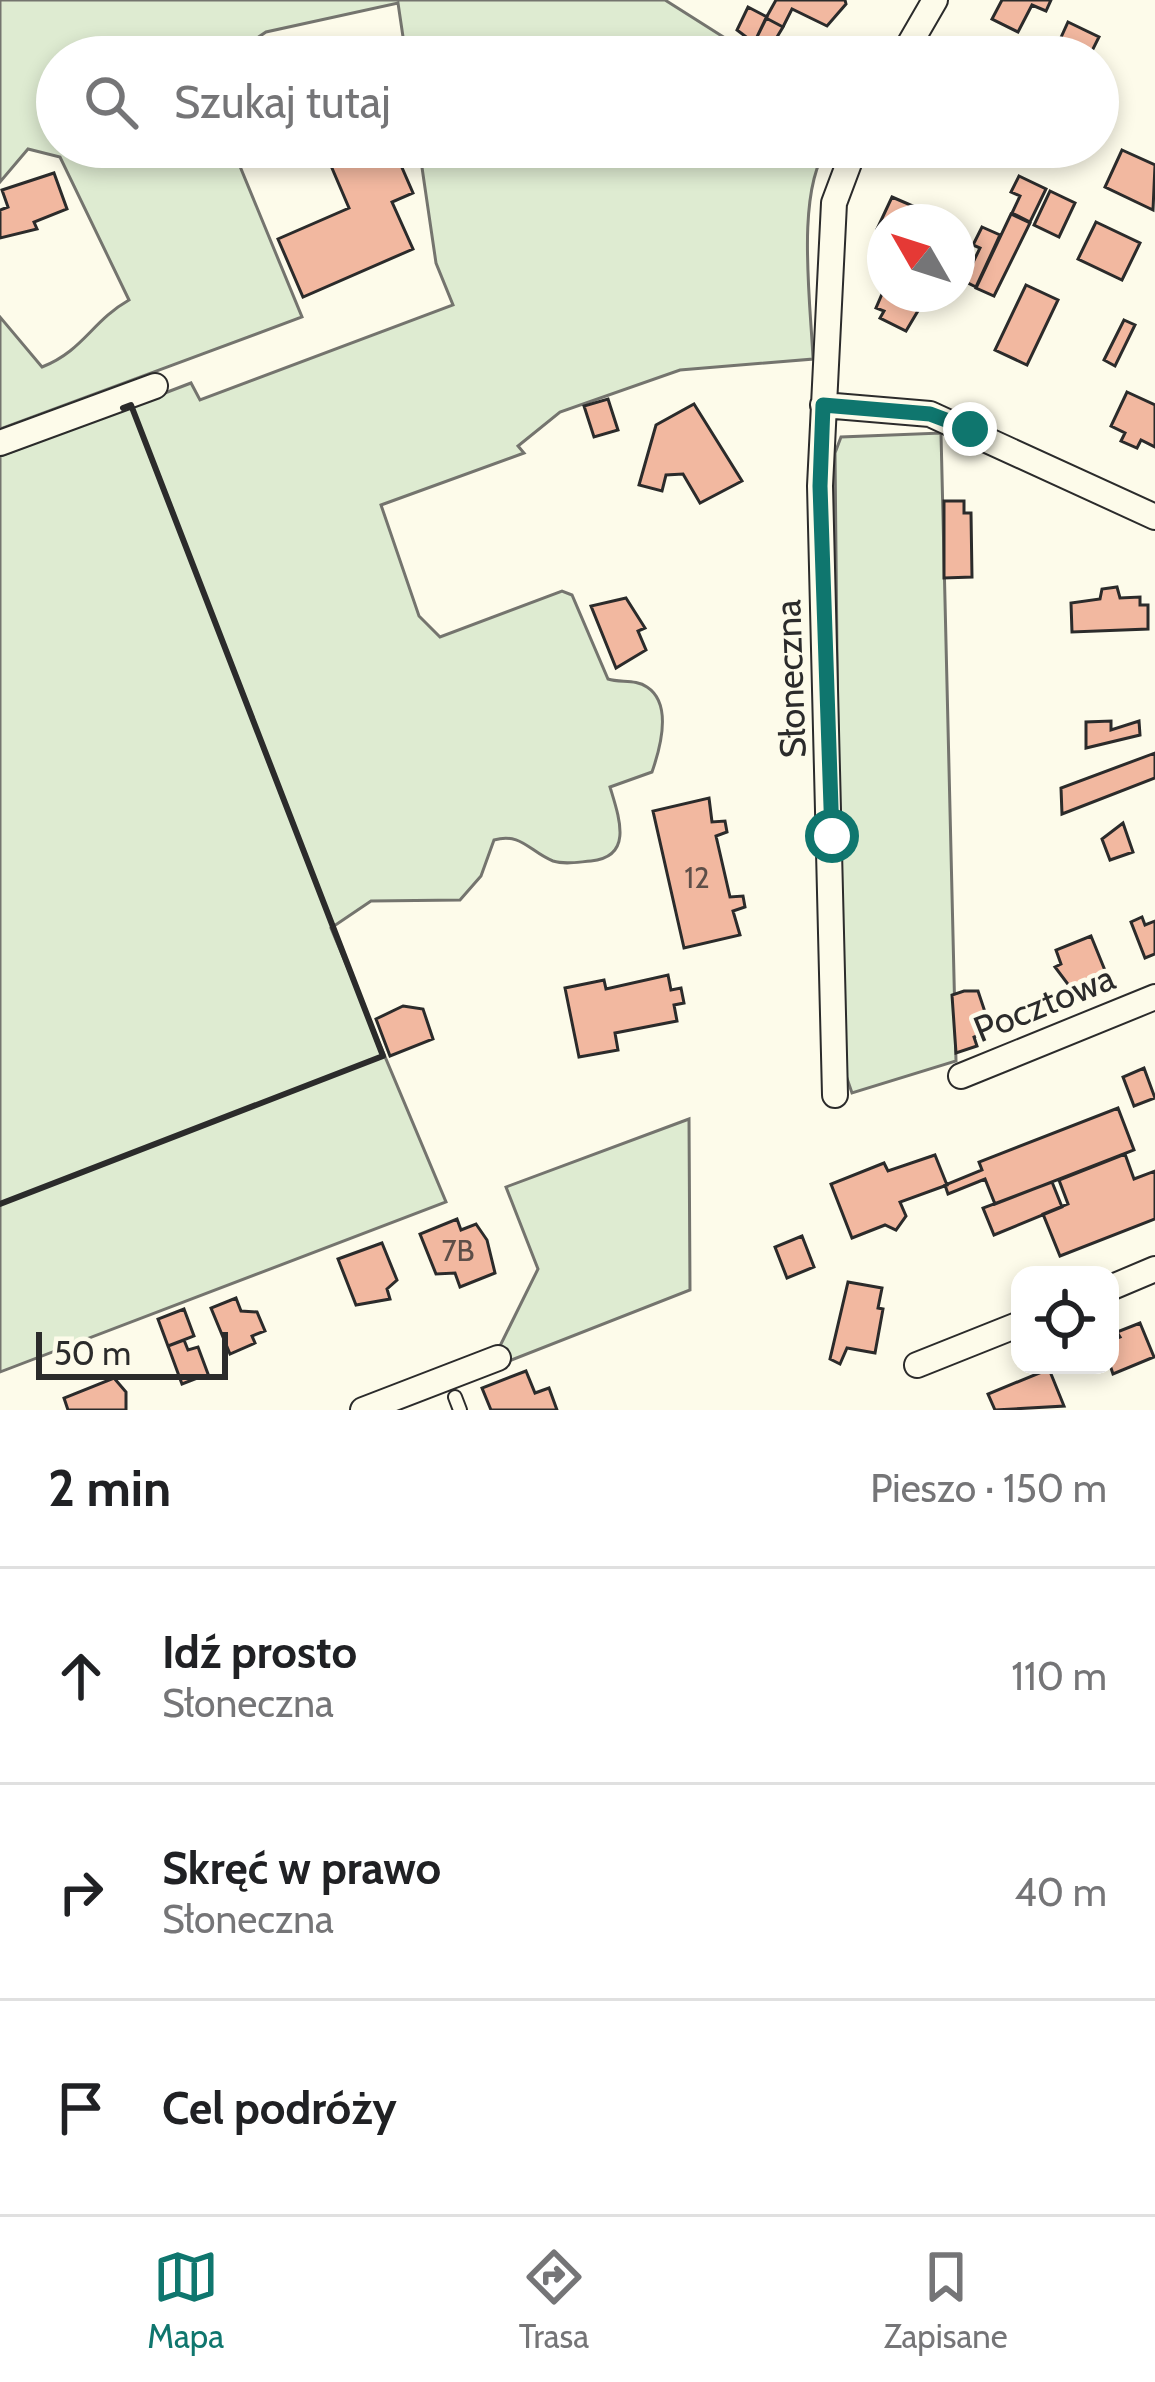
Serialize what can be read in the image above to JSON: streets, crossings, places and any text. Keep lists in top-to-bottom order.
{
  "streets": {
    "street": ["Słoneczna", "Pocztowa"]
  },
  "house_numbers": ["12", "7B"],
  "scale_bar": "50 m",
  "north": "top left",
  "page": {
    "search": "Szukaj tutaj",
    "scale": "50 m",
    "heading": ["2 min", "Pieszo · 150 m"],
    "list": [
      ["Idź prosto", "Słoneczna", "110 m"],
      ["Skręć w prawo", "Słoneczna", "40 m"],
      "Cel podróży"
    ],
    "nav": ["Mapa", "Trasa", "Zapisane"]
  }
}
